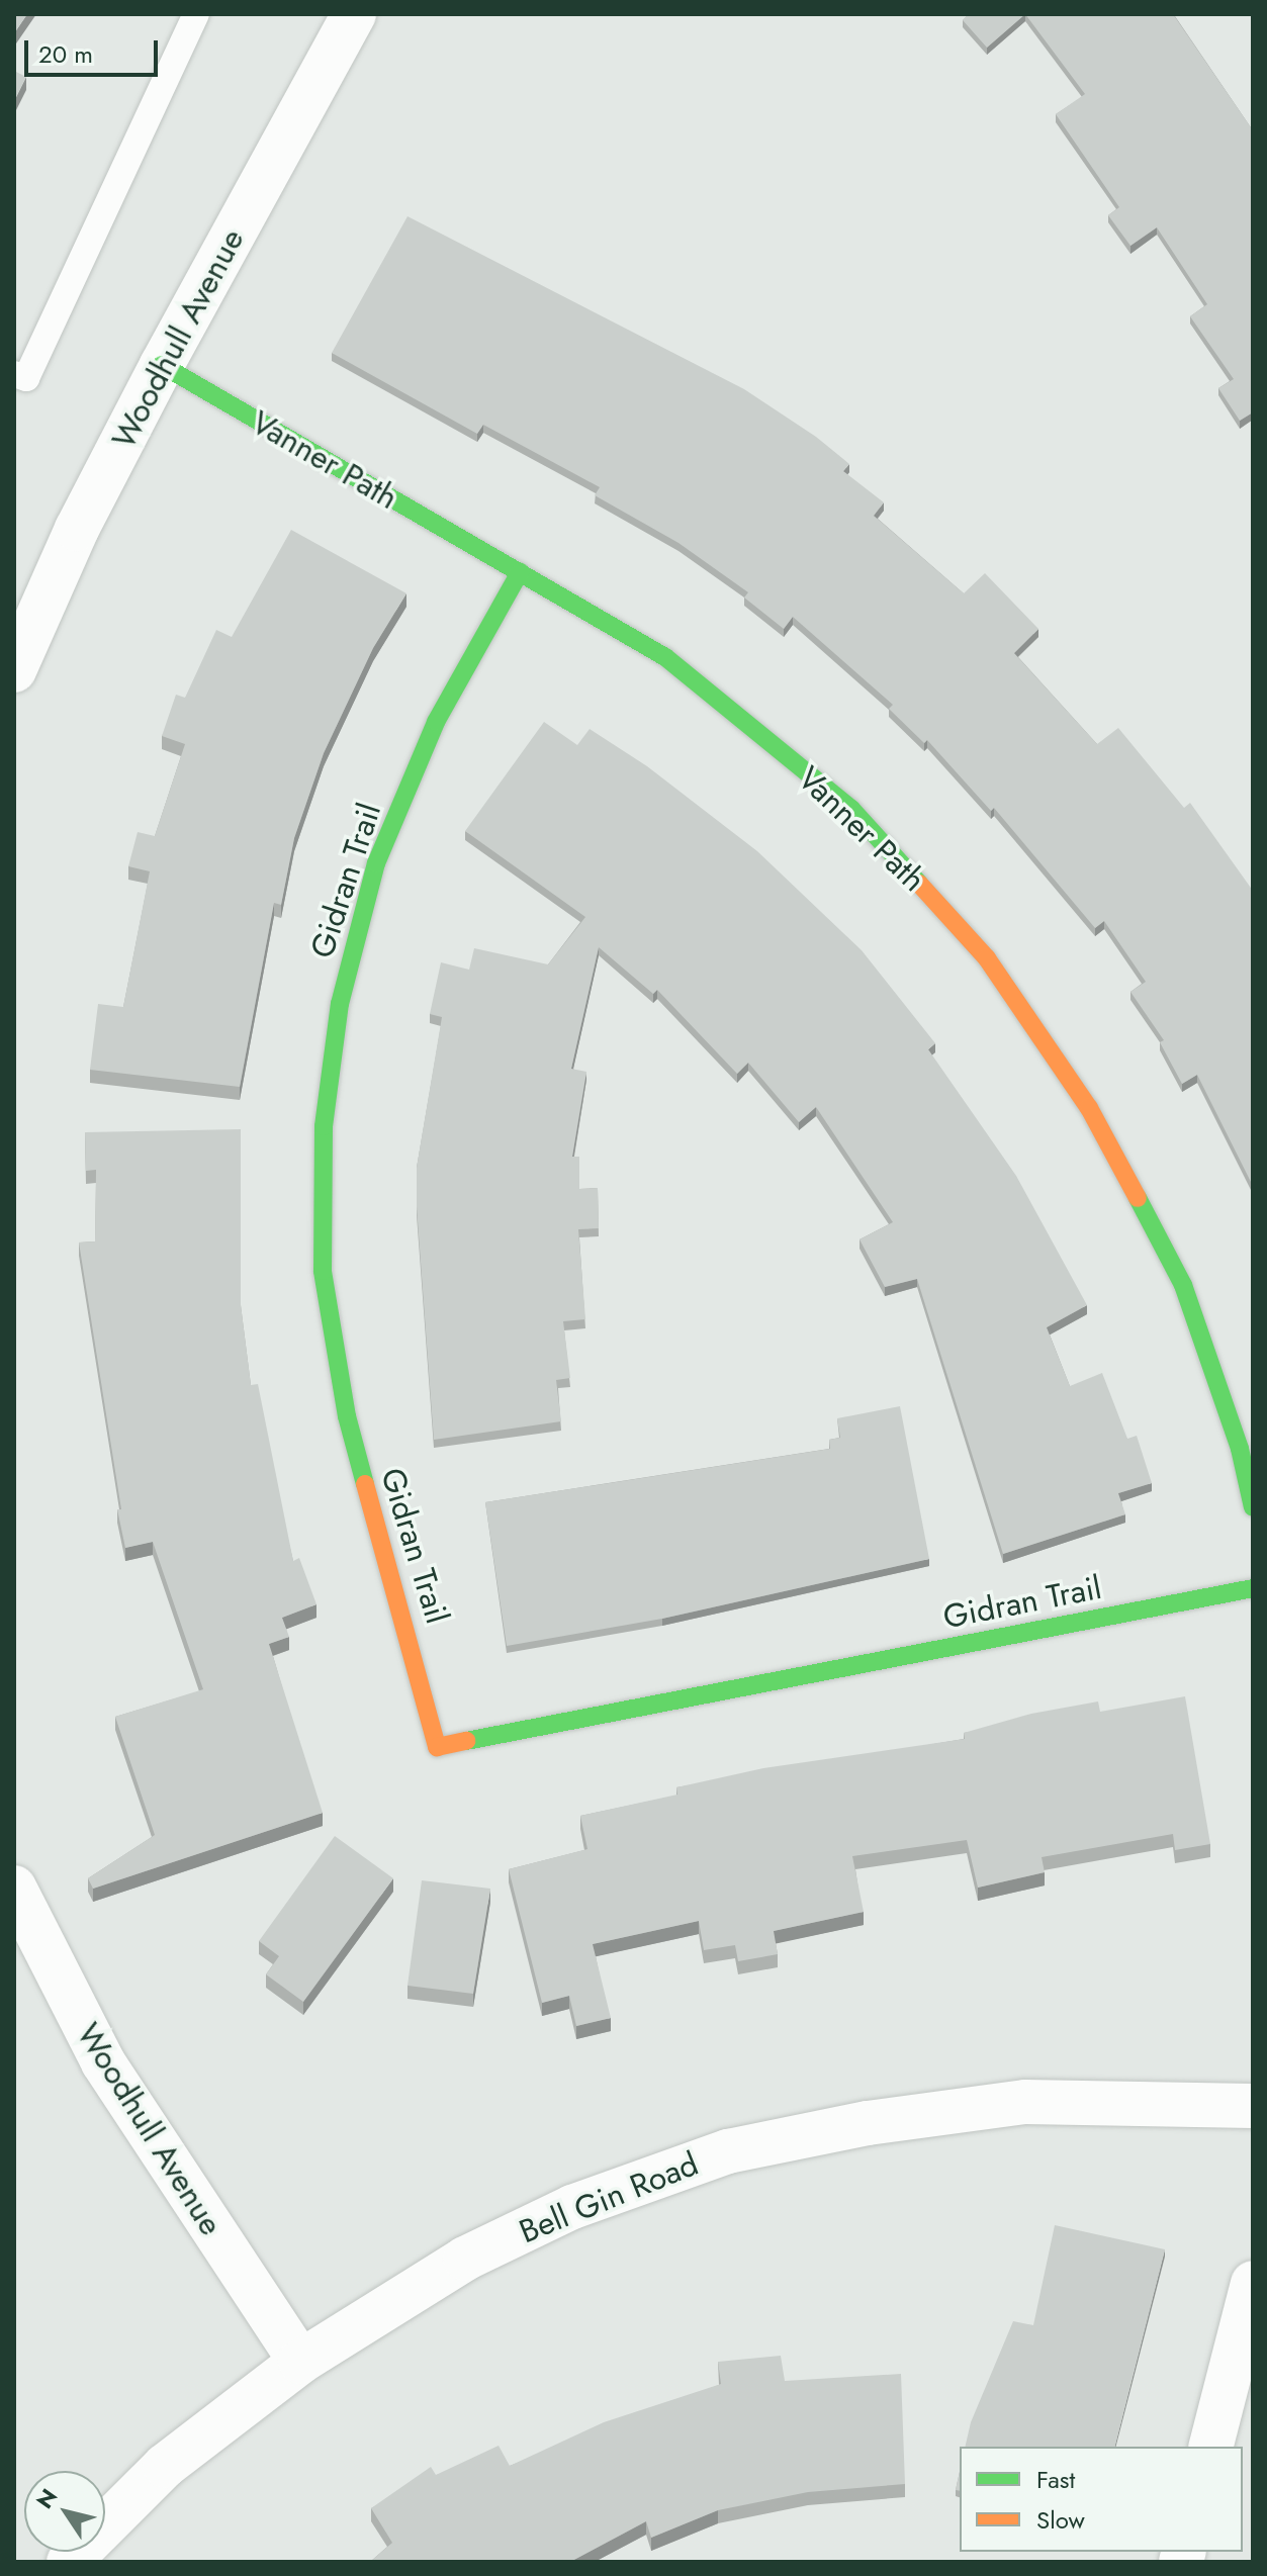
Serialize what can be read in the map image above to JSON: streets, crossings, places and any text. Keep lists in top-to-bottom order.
{
  "streets": {
    "street": [
      "Woodhull Avenue",
      "Vanner Path",
      "Gidran Trail",
      "Bell Gin Road"
    ]
  },
  "crossings": [
    ["Woodhull Avenue", "Vanner Path"],
    ["Woodhull Avenue", "Bell Gin Road"],
    ["Vanner Path", "Gidran Trail"]
  ],
  "legend": ["Fast", "Slow"],
  "scale_bar": "20 m",
  "north": "top left"
}
